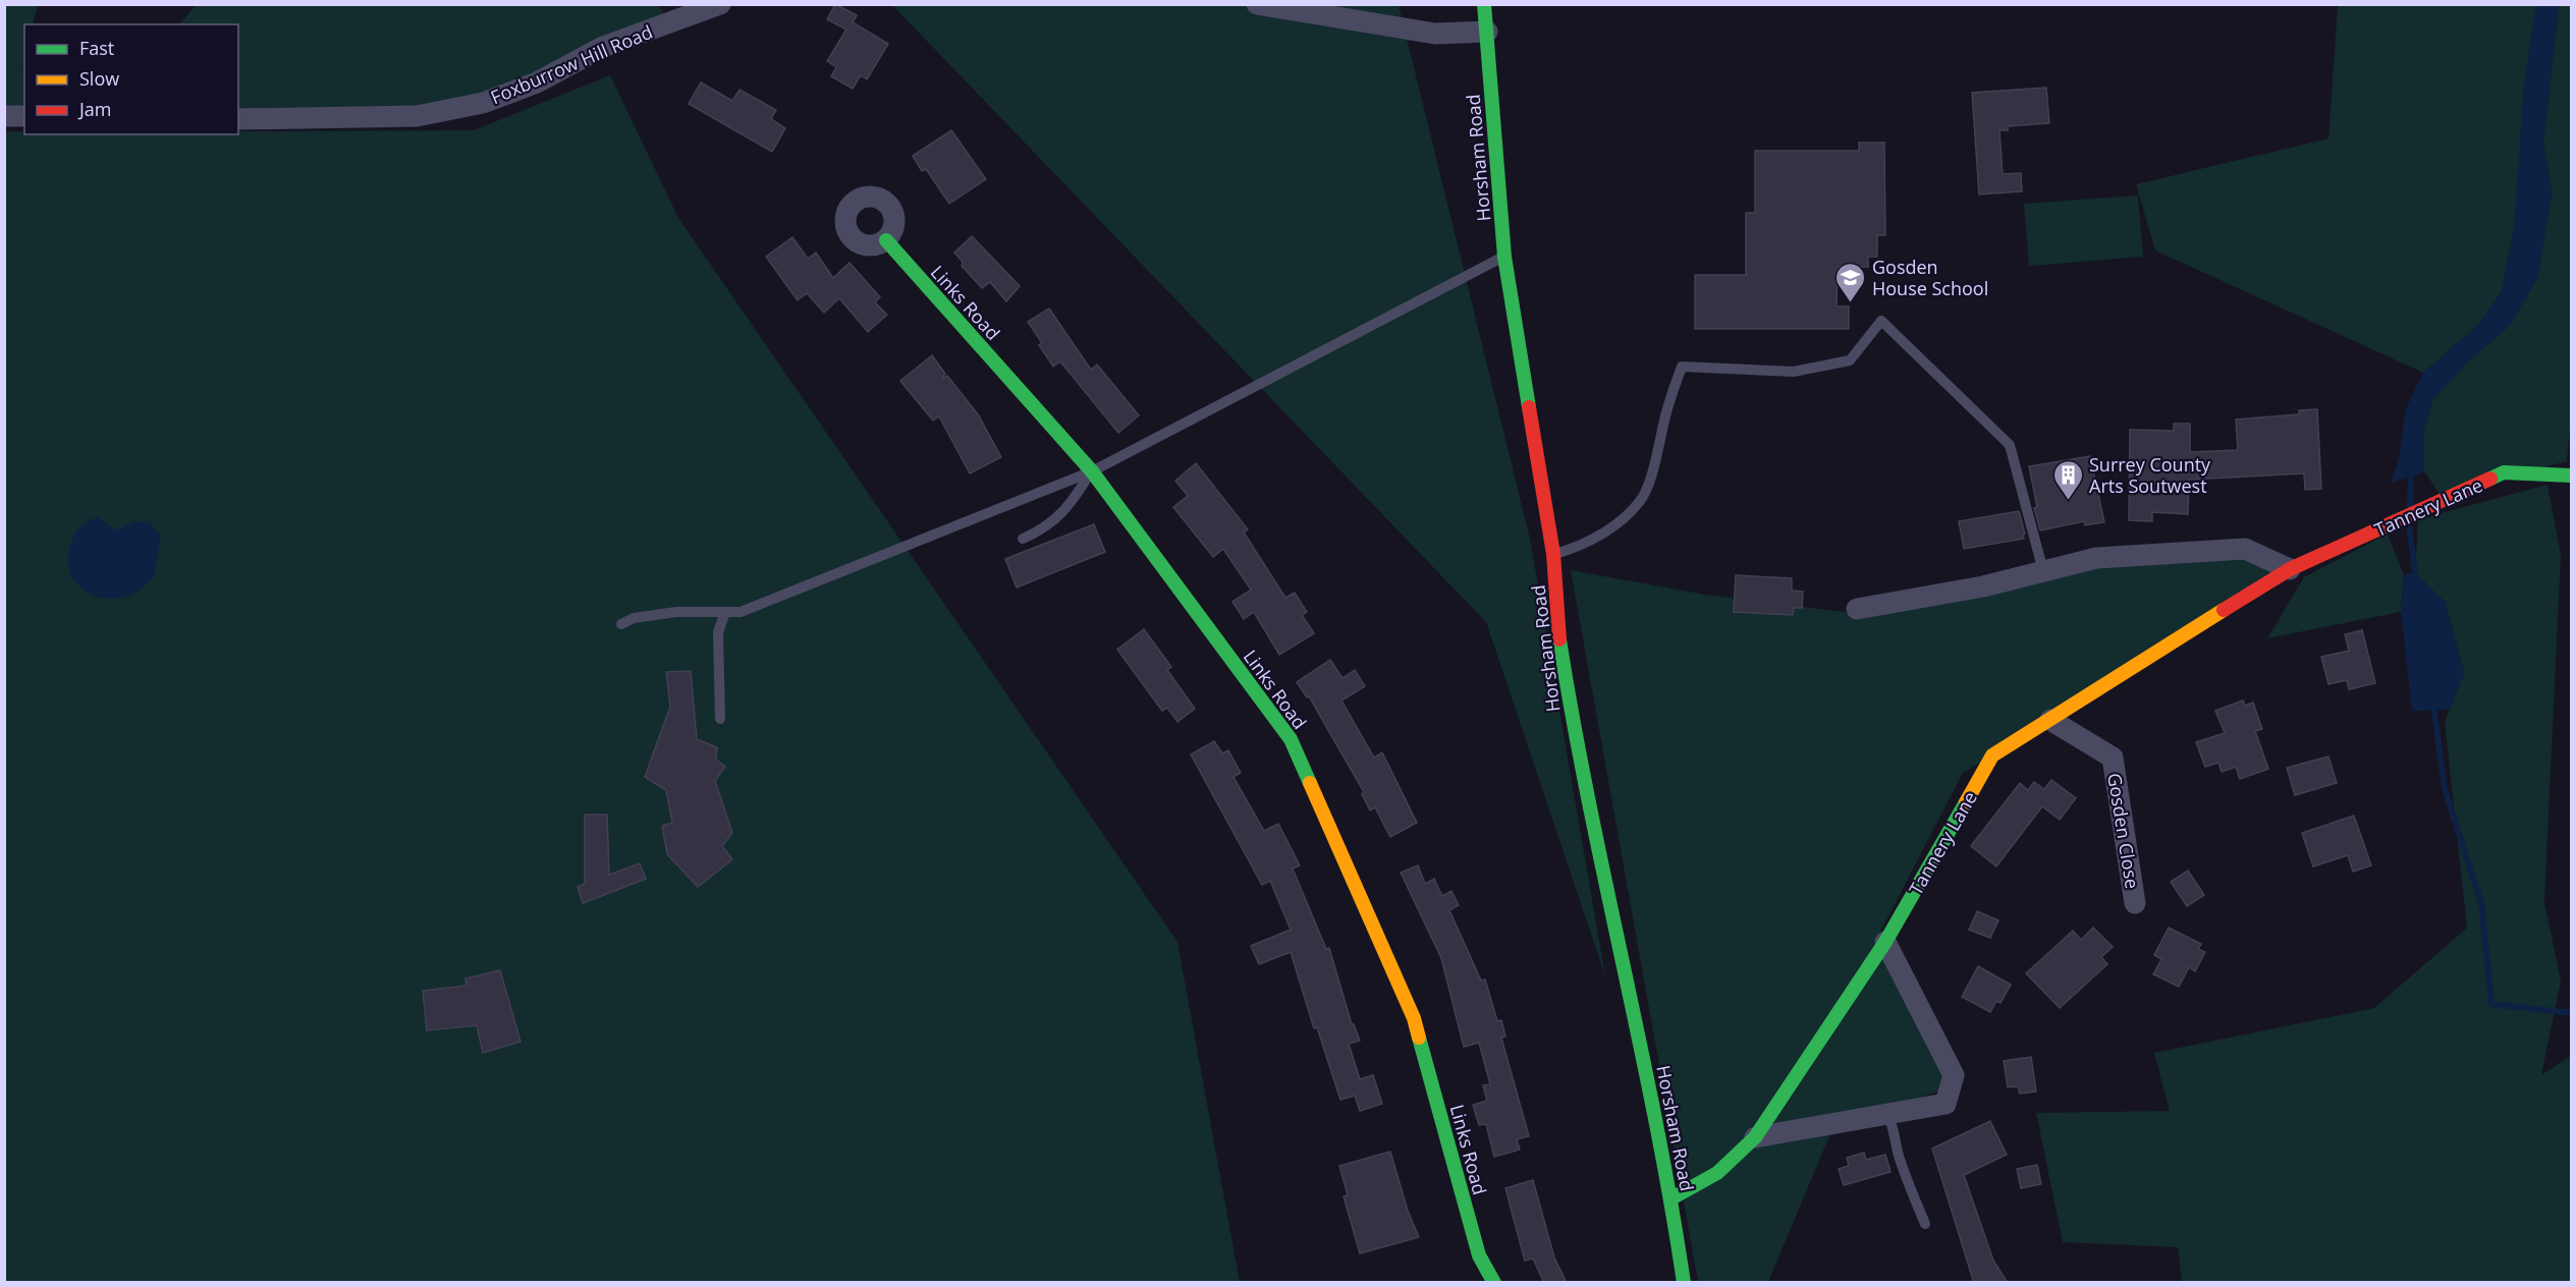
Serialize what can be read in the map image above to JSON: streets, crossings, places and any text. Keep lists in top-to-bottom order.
{
  "streets": {
    "street": [
      "Foxburrow Hill Road",
      "Horsham Road",
      "Links Road",
      "Tannery Lane",
      "Gosden Close"
    ]
  },
  "crossings": [
    ["Horsham Road", "Tannery Lane"],
    ["Tannery Lane", "Gosden Close"]
  ],
  "places": {
    "school or university": ["Gosden House School"],
    "building": ["Surrey County Arts Soutwest"]
  },
  "legend": ["Fast", "Slow", "Jam"]
}
